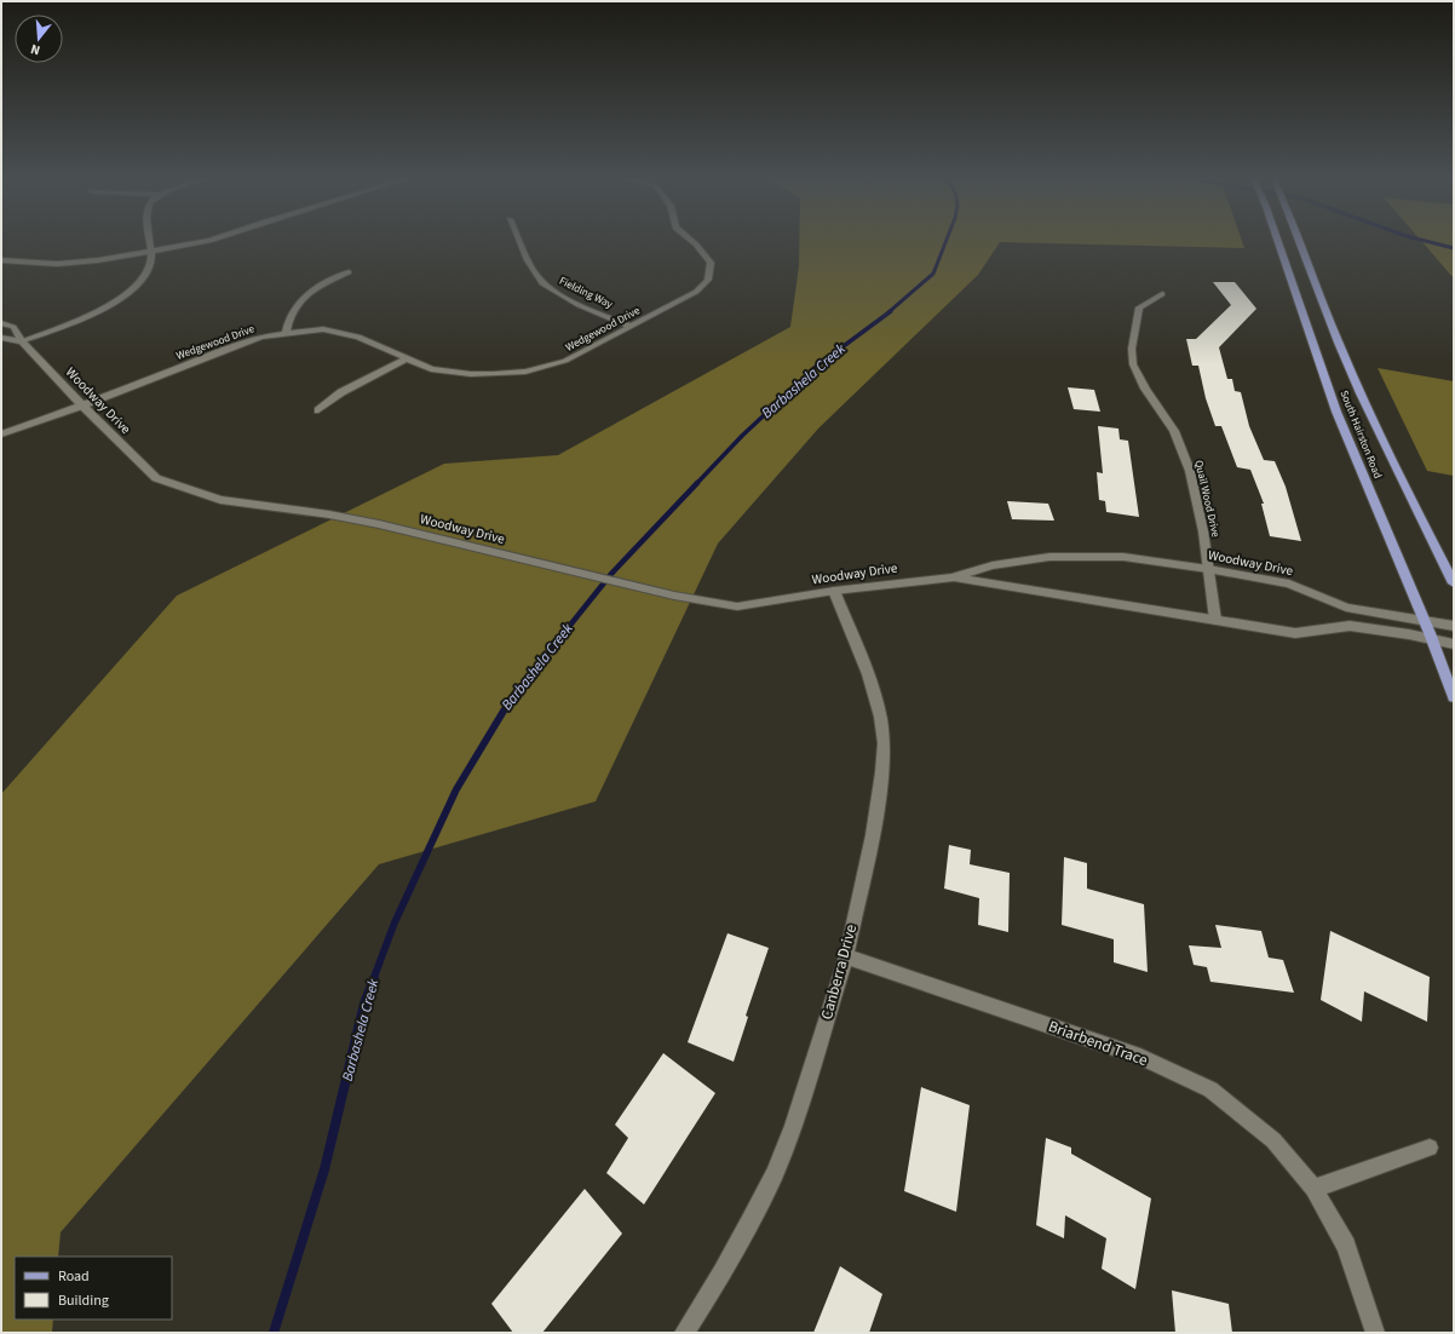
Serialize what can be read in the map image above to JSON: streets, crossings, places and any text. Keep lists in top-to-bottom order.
{
  "streets": {
    "main road": ["South Hairston Road"],
    "street": [
      "Fielding Way",
      "Wedgewood Drive",
      "Woodway Drive",
      "Quail Wood Drive",
      "Canberra Drive",
      "Briarbend Trace"
    ]
  },
  "crossings": [
    ["Fielding Way", "Wedgewood Drive"],
    ["Wedgewood Drive", "Woodway Drive"],
    ["Woodway Drive", "South Hairston Road"],
    ["Woodway Drive", "Quail Wood Drive"],
    ["Woodway Drive", "Canberra Drive"],
    ["Canberra Drive", "Briarbend Trace"]
  ],
  "water": ["Barbashela Creek"],
  "legend": ["Road", "Building"],
  "north": "bottom"
}
